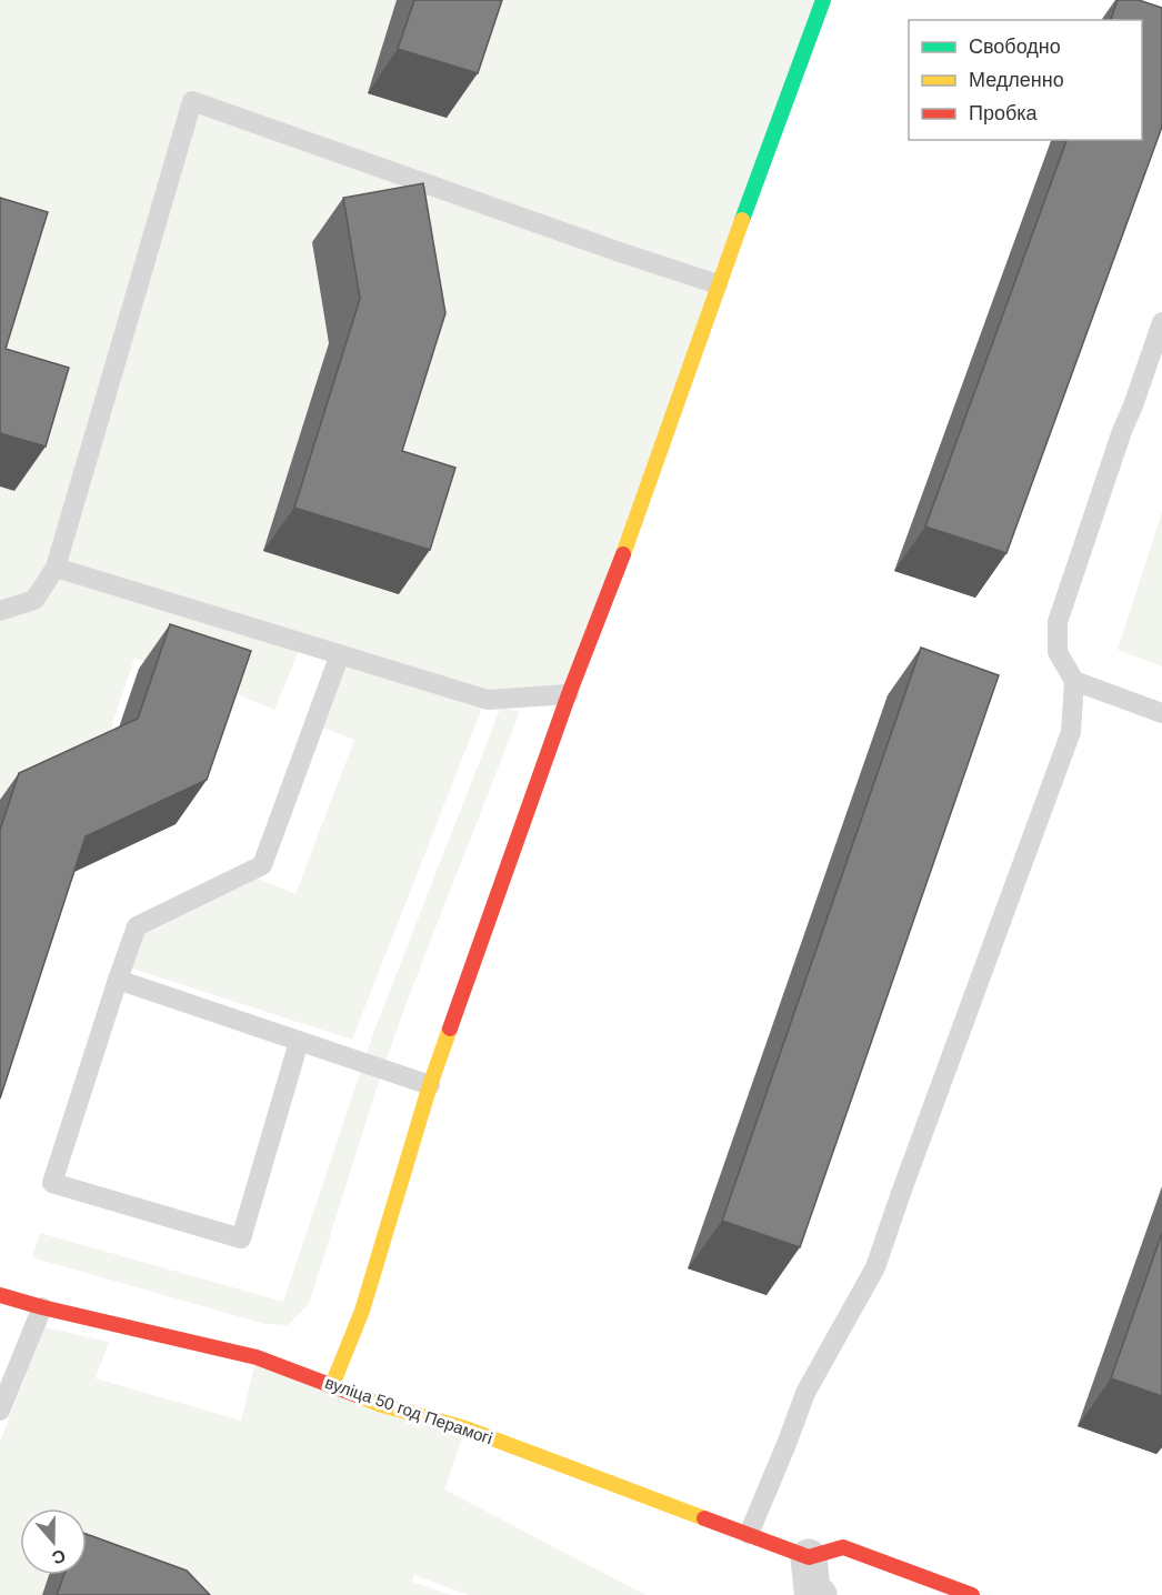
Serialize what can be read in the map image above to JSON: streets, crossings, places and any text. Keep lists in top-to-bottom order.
{
  "streets": {
    "street": ["вуліца 50 год Перамогі"]
  },
  "legend": ["Свободно", "Медленно", "Пробка"],
  "north": "bottom"
}
